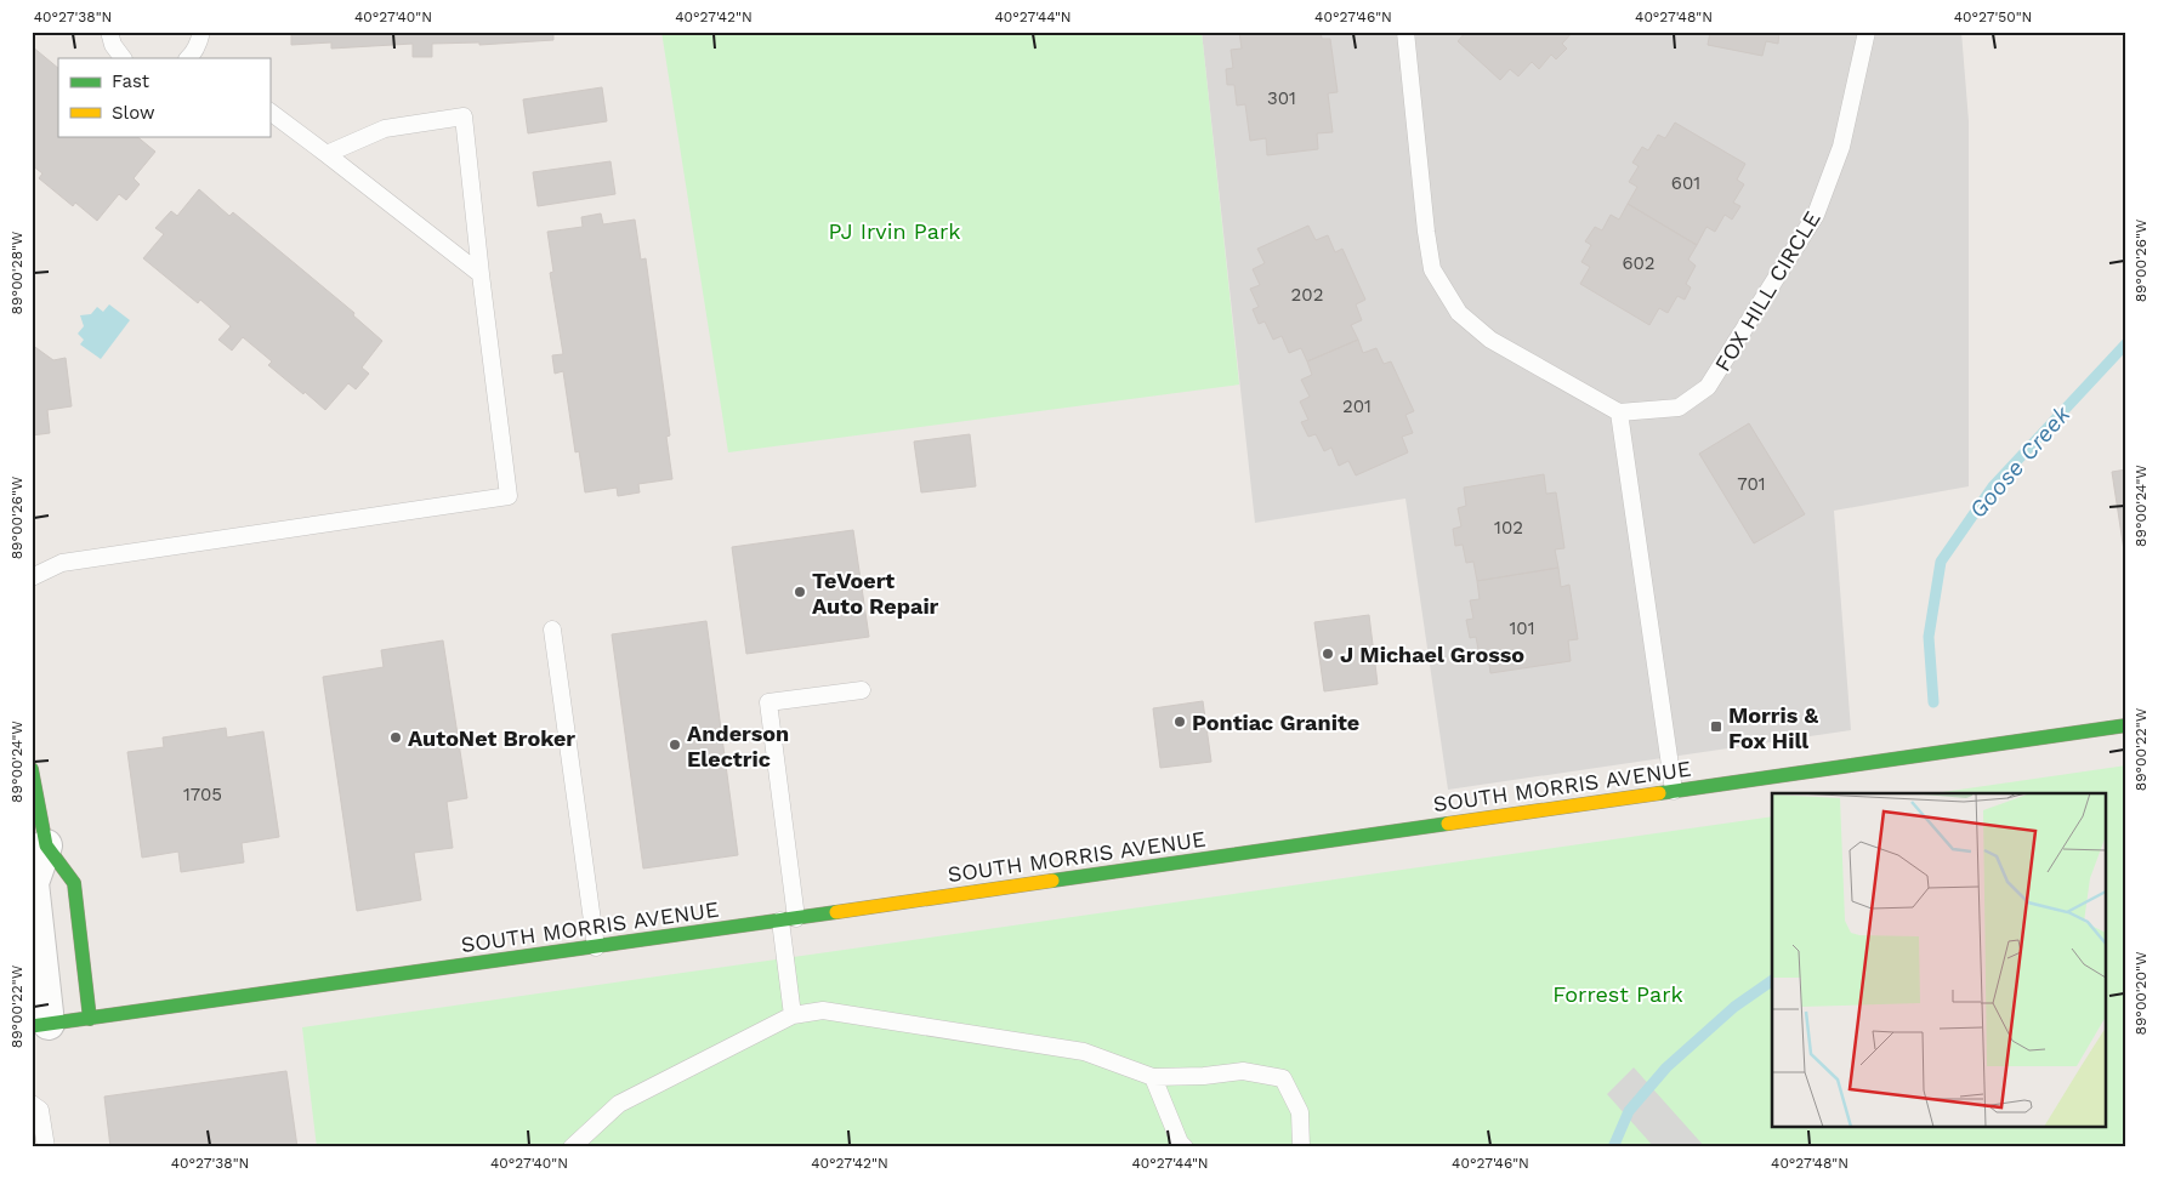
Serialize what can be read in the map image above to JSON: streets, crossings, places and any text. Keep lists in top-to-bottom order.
{
  "streets": {
    "main road": ["SOUTH MORRIS AVENUE"],
    "lane": ["FOX HILL CIRCLE"]
  },
  "water": ["Goose Creek"],
  "parks": ["PJ Irvin Park", "Forrest Park"],
  "places": {
    "other": [
      "TeVoert Auto Repair",
      "J Michael Grosso",
      "Pontiac Granite",
      "AutoNet Broker",
      "Anderson Electric"
    ],
    "transit": ["Morris & Fox Hill"]
  },
  "house_numbers": [
    "301",
    "601",
    "602",
    "202",
    "201",
    "701",
    "102",
    "101",
    "1705"
  ],
  "legend": ["Fast", "Slow"],
  "coordinates": [
    "40°27'38\"N",
    "40°27'40\"N",
    "40°27'42\"N",
    "40°27'44\"N",
    "40°27'46\"N",
    "40°27'48\"N",
    "40°27'50\"N",
    "89°00'26\"W",
    "89°00'28\"W",
    "89°00'24\"W",
    "89°00'22\"W",
    "89°00'20\"W"
  ]
}
